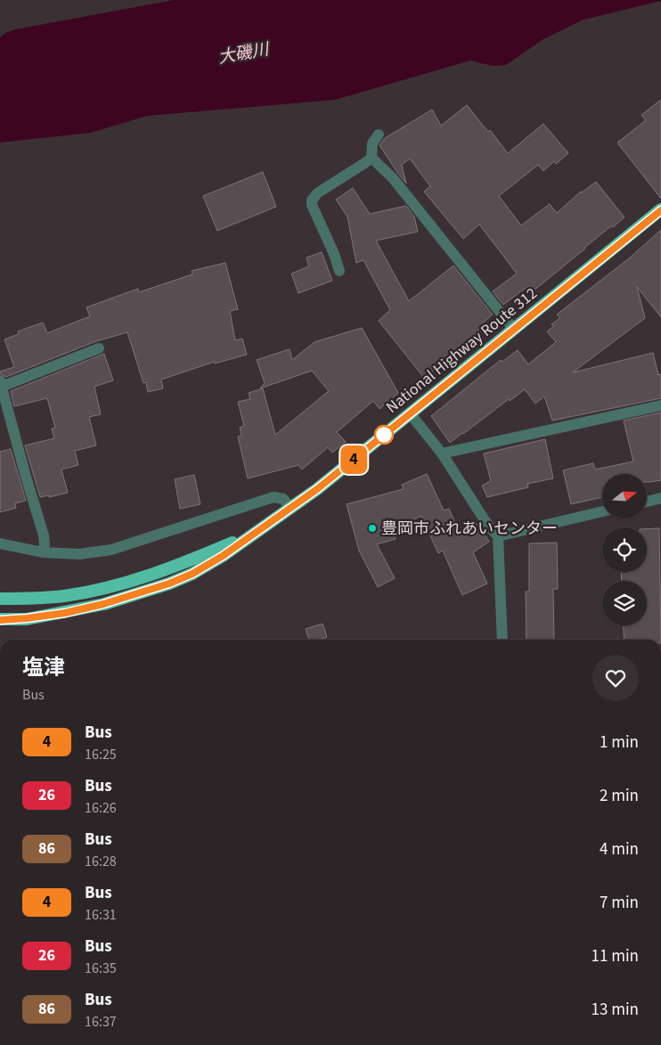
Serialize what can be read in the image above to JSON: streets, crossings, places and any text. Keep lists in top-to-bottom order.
{
  "streets": {
    "highway": ["National Highway Route 312"]
  },
  "water": ["大磯川"],
  "places": ["豊岡市ふれあいセンター"],
  "lines": ["bus line 4"],
  "north": "right",
  "page": {
    "on_map": "4",
    "heading": ["塩津", "Bus"],
    "list": [
      {
        "mark": "4",
        "name": "Bus",
        "note": "16:25",
        "value": "1 min"
      },
      {
        "mark": "26",
        "name": "Bus",
        "note": "16:26",
        "value": "2 min"
      },
      {
        "mark": "86",
        "name": "Bus",
        "note": "16:28",
        "value": "4 min"
      },
      {
        "mark": "4",
        "name": "Bus",
        "note": "16:31",
        "value": "7 min"
      },
      {
        "mark": "26",
        "name": "Bus",
        "note": "16:35",
        "value": "11 min"
      },
      {
        "mark": "86",
        "name": "Bus",
        "note": "16:37",
        "value": "13 min"
      }
    ]
  }
}
